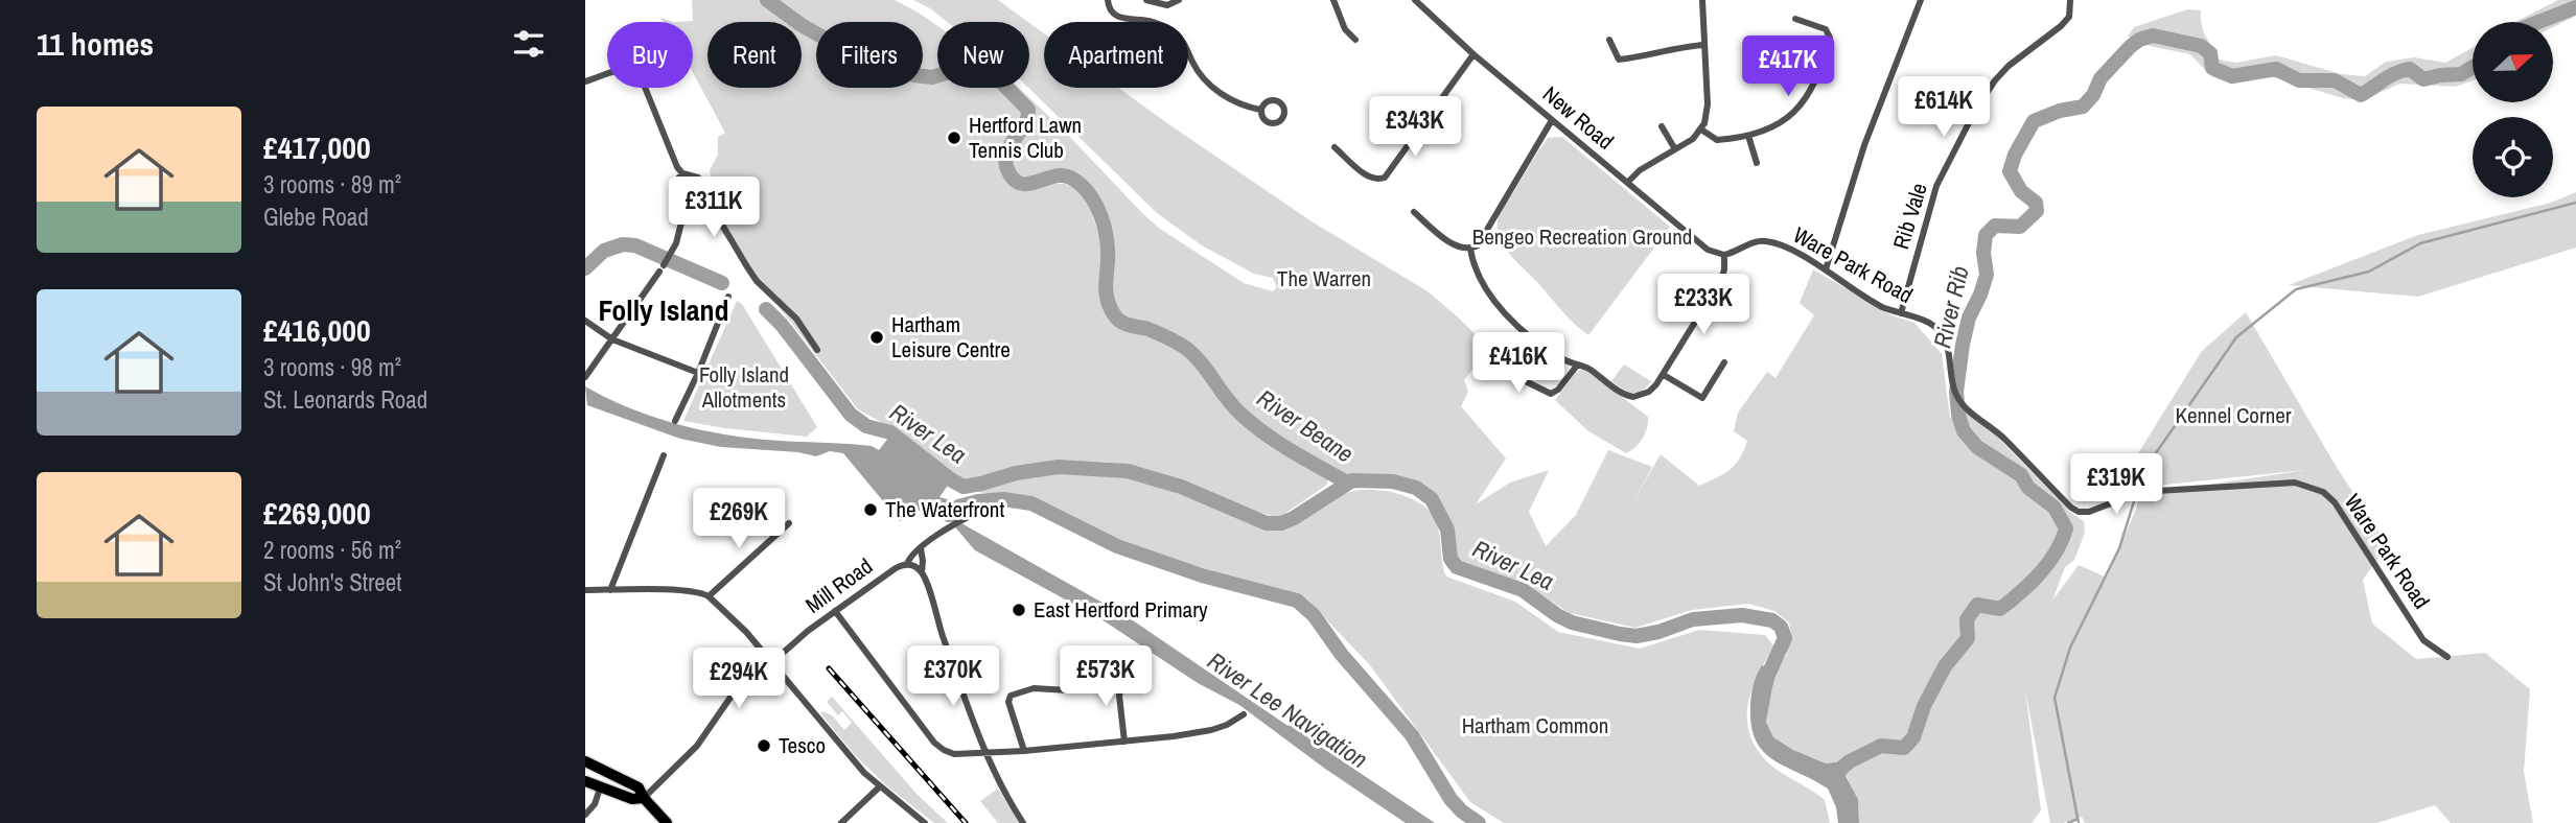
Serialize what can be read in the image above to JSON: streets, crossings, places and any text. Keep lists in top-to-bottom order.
{
  "streets": {
    "street": [
      "New Road",
      "Rib Vale",
      "Ware Park Road",
      "Mill Road"
    ]
  },
  "crossings": [
    ["New Road", "Ware Park Road"],
    ["Rib Vale", "Ware Park Road"]
  ],
  "districts": ["Folly Island"],
  "water": [
    "River Rib",
    "River Beane",
    "River Lea",
    "River Lee Navigation"
  ],
  "parks": [
    "Bengeo Recreation Ground",
    "The Warren",
    "Folly Island Allotments",
    "Kennel Corner",
    "Hartham Common"
  ],
  "places": [
    "Hertford Lawn Tennis Club",
    "Hartham Leisure Centre",
    "The Waterfront",
    "East Hertford Primary",
    "Tesco"
  ],
  "north": "right",
  "page": {
    "heading": "11 homes",
    "chip": [
      "Buy",
      "Rent",
      "Filters",
      "New",
      "Apartment"
    ],
    "price": [
      "£417K",
      "£614K",
      "£343K",
      "£311K",
      "£233K",
      "£416K",
      "£319K",
      "£269K",
      "£370K",
      "£573K",
      "£294K"
    ],
    "list": [
      {
        "name": "£417,000",
        "note": "3 rooms · 89 m² · Glebe Road"
      },
      {
        "name": "£416,000",
        "note": "3 rooms · 98 m² · St. Leonards Road"
      },
      {
        "name": "£269,000",
        "note": "2 rooms · 56 m² · St John's Street"
      }
    ]
  }
}
